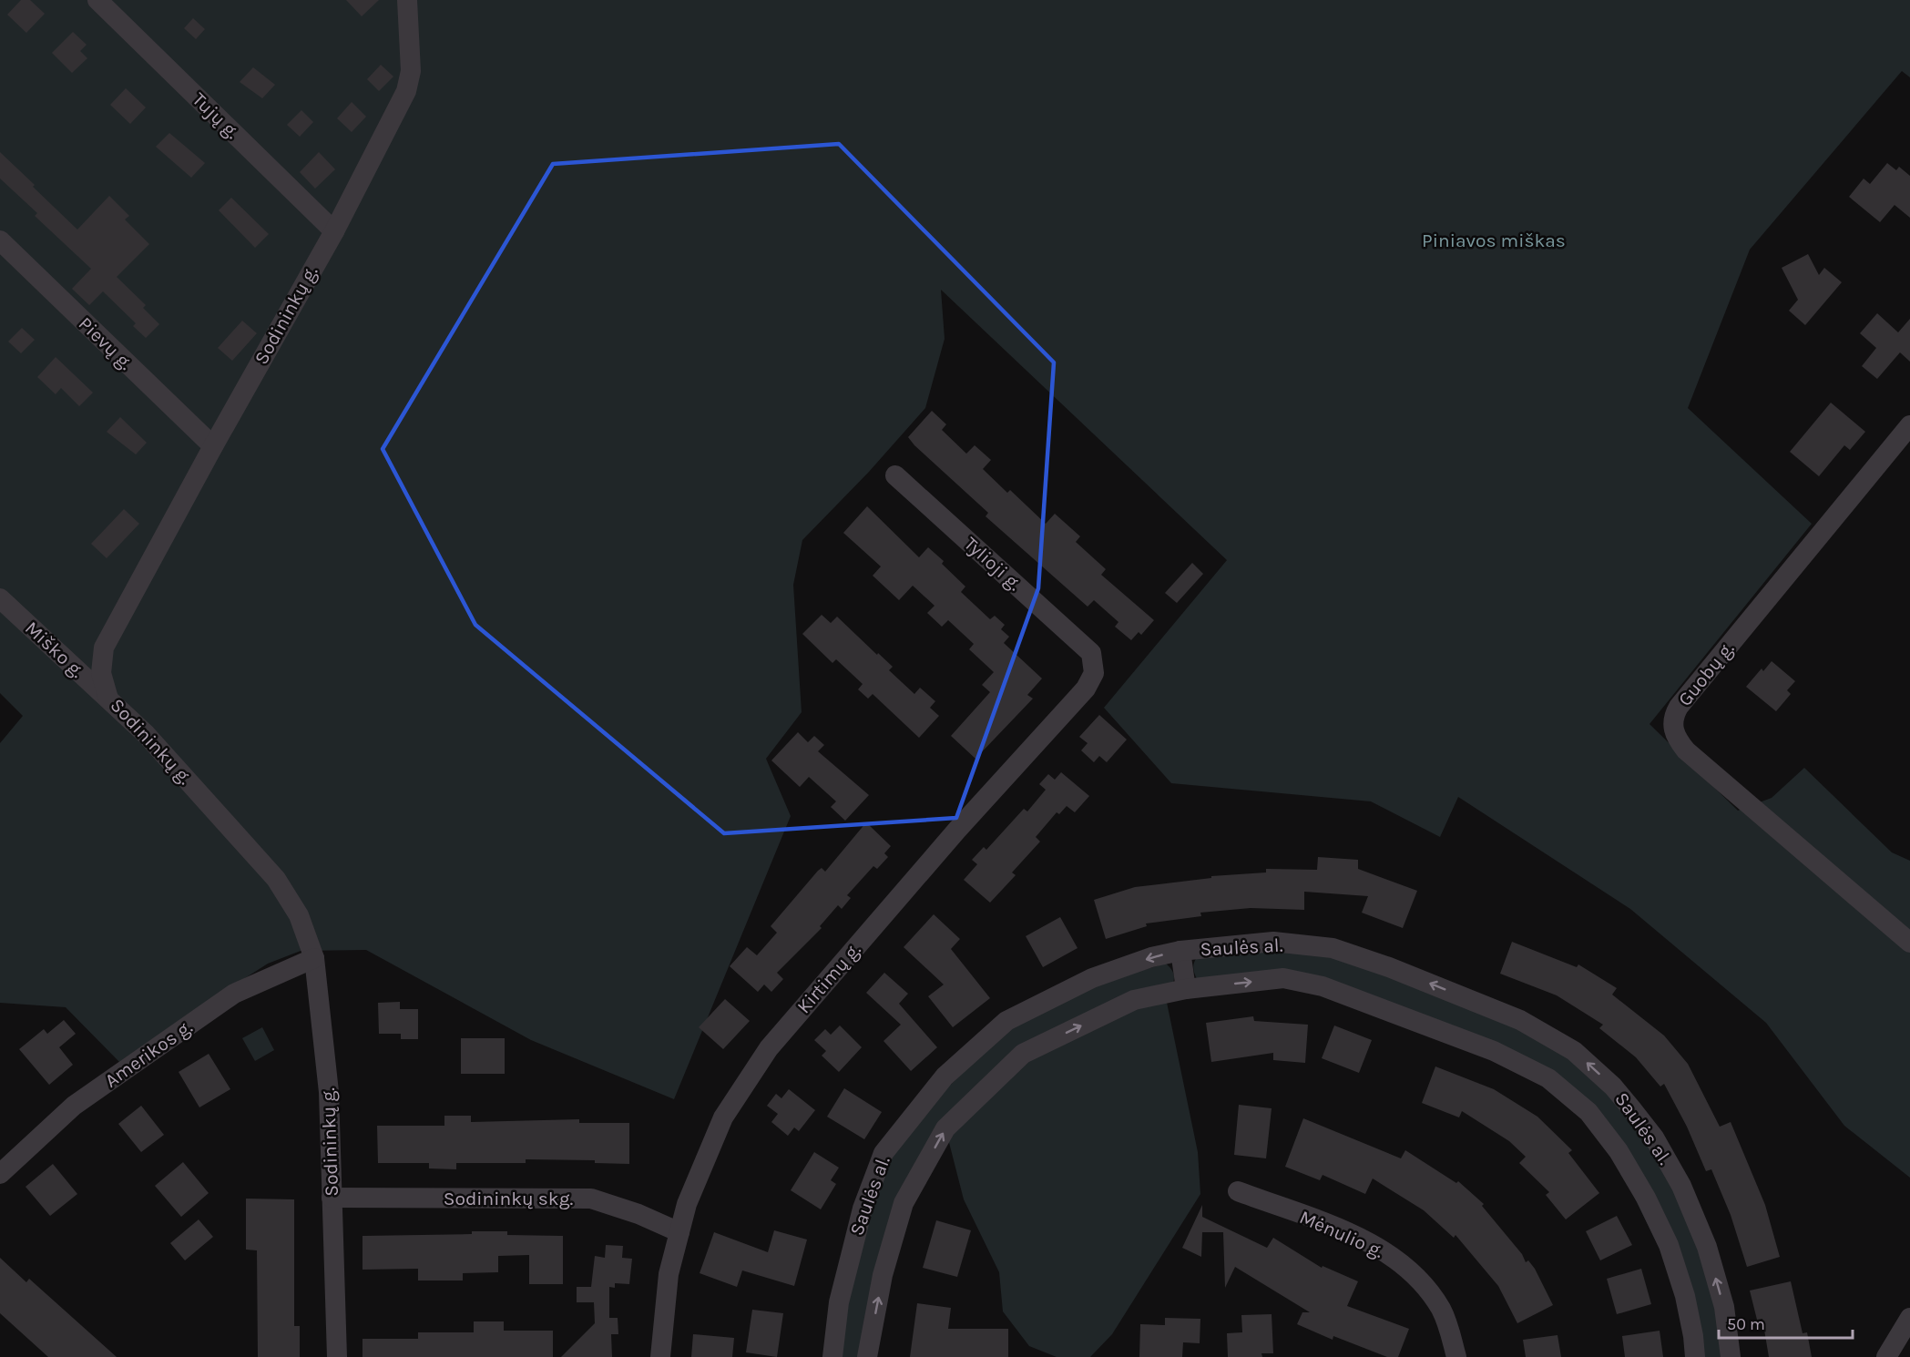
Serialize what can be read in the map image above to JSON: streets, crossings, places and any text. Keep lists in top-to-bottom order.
{
  "streets": {
    "street": [
      "Tujų g.",
      "Sodininkų g.",
      "Pievų g.",
      "Tylioji g.",
      "Miško g.",
      "Guobų g.",
      "Saulės al.",
      "Kirtimų g.",
      "Amerikos g.",
      "Sodininkų skg.",
      "Mėnulio g."
    ]
  },
  "crossings": [
    ["Tujų g.", "Sodininkų g."],
    ["Sodininkų g.", "Pievų g."],
    ["Sodininkų g.", "Miško g."],
    ["Sodininkų g.", "Amerikos g."],
    ["Sodininkų g.", "Sodininkų skg."],
    ["Tylioji g.", "Kirtimų g."],
    ["Kirtimų g.", "Sodininkų skg."]
  ],
  "parks": ["Piniavos miškas"],
  "scale_bar": "50 m"
}
